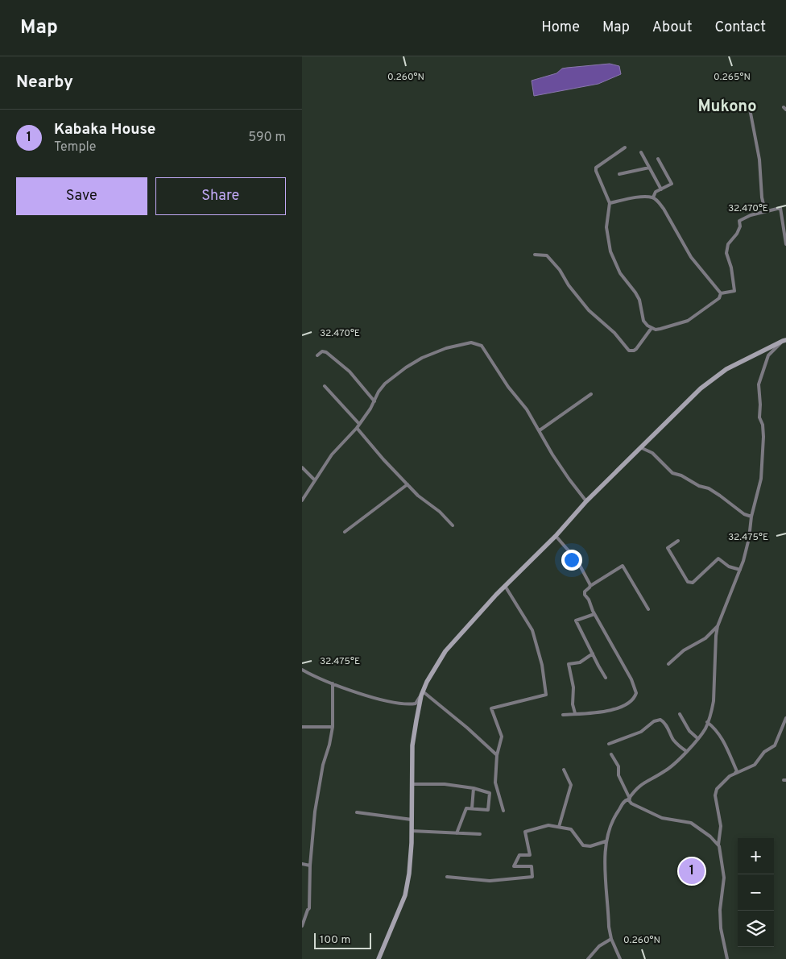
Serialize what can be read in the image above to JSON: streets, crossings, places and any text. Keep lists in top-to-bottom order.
{
  "districts": ["Mukono"],
  "scale_bar": "100 m",
  "page": {
    "header": "Map",
    "nav": [
      "Home",
      "Map",
      "About",
      "Contact"
    ],
    "heading": "Nearby",
    "list": [
      {
        "mark": "1",
        "name": "Kabaka House",
        "note": "Temple",
        "value": "590 m"
      }
    ],
    "buttons": ["Save", "Share"],
    "map_buttons": ["+", "−"],
    "pins": "1",
    "scale": "100 m"
  },
  "coordinates": [
    "0.260°N",
    "0.265°N",
    "32.470°E",
    "32.475°E"
  ]
}
